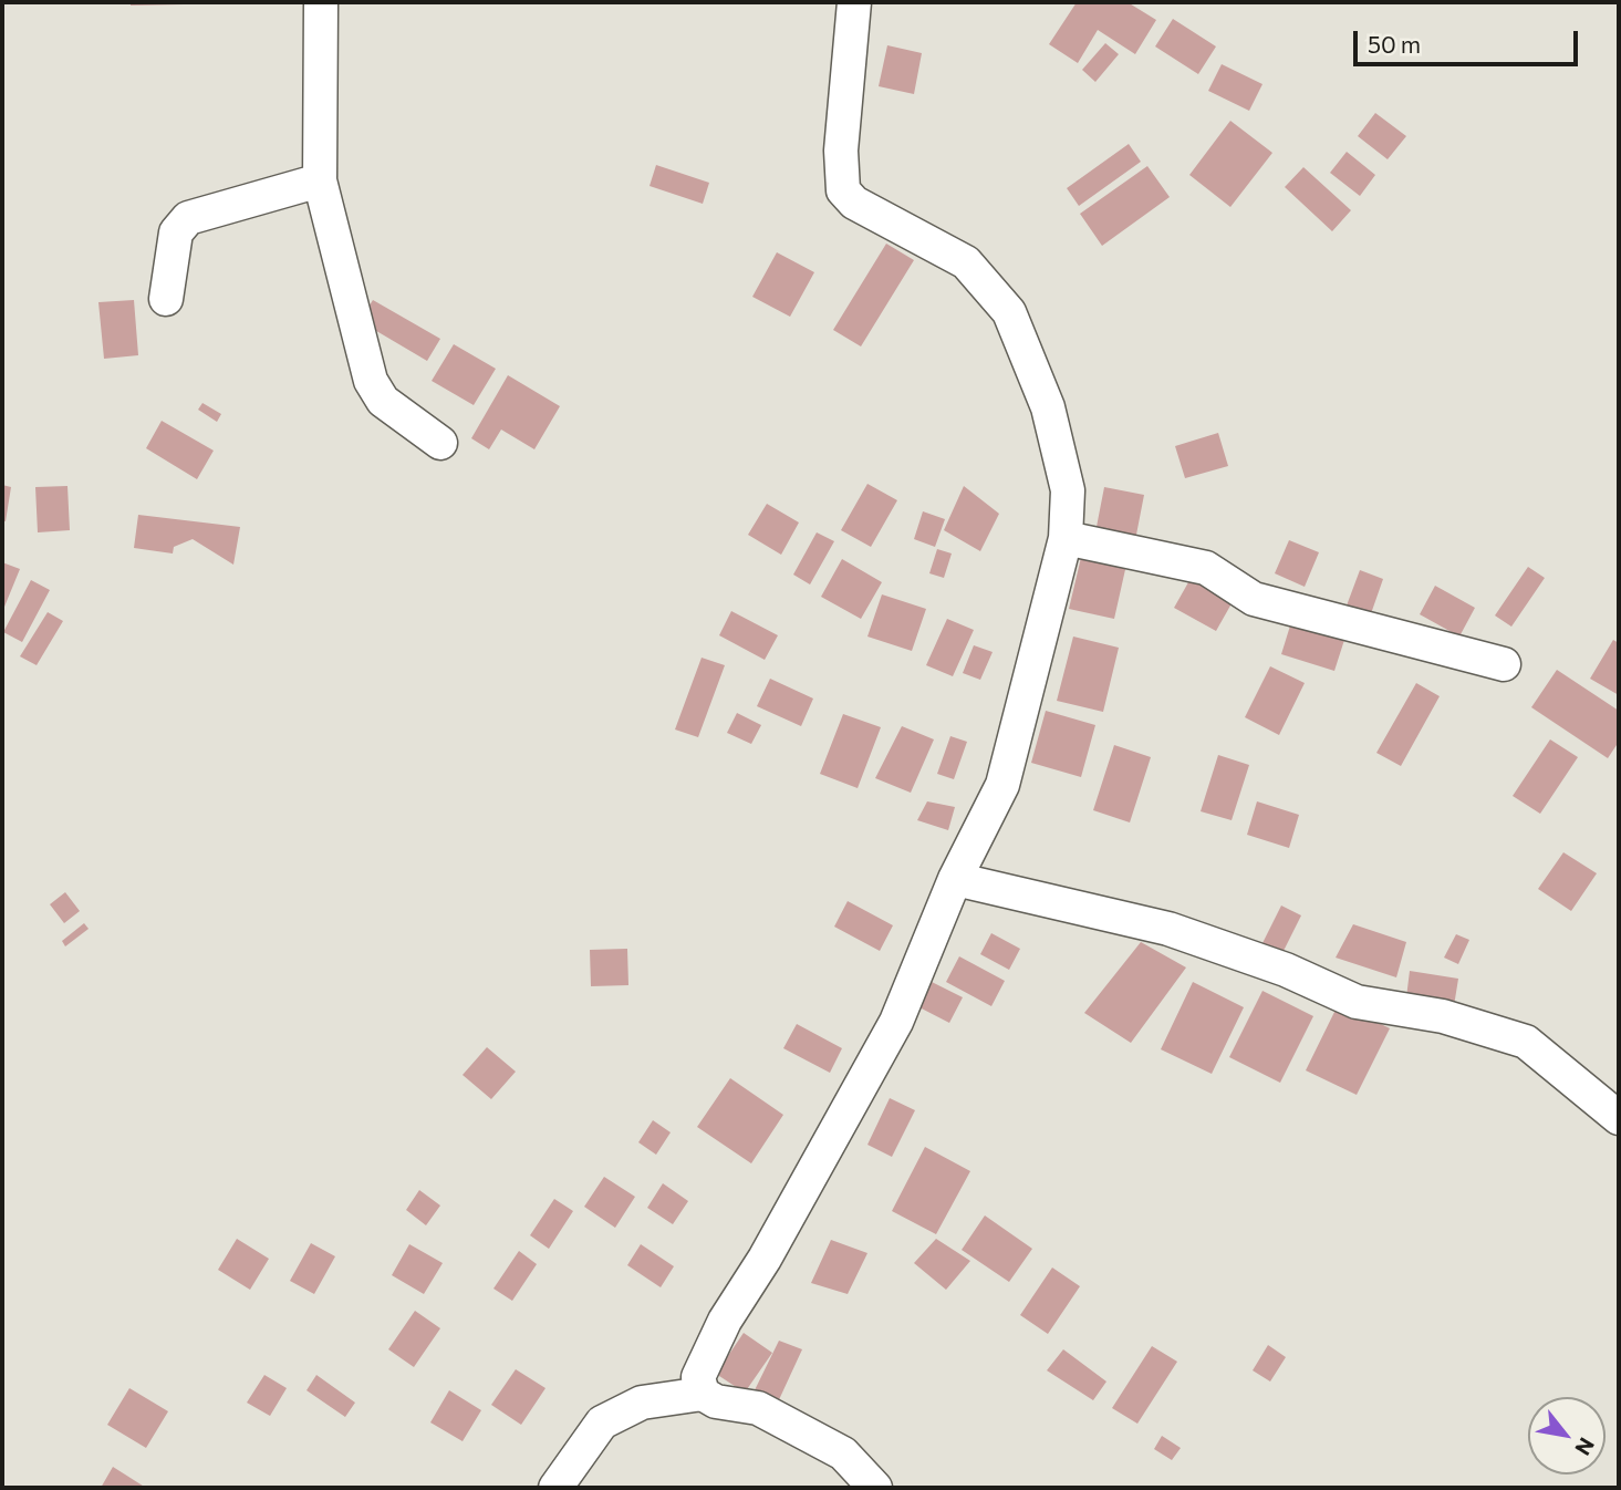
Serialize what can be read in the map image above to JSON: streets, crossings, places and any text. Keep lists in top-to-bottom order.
{
  "scale_bar": "50 m",
  "north": "bottom right"
}
